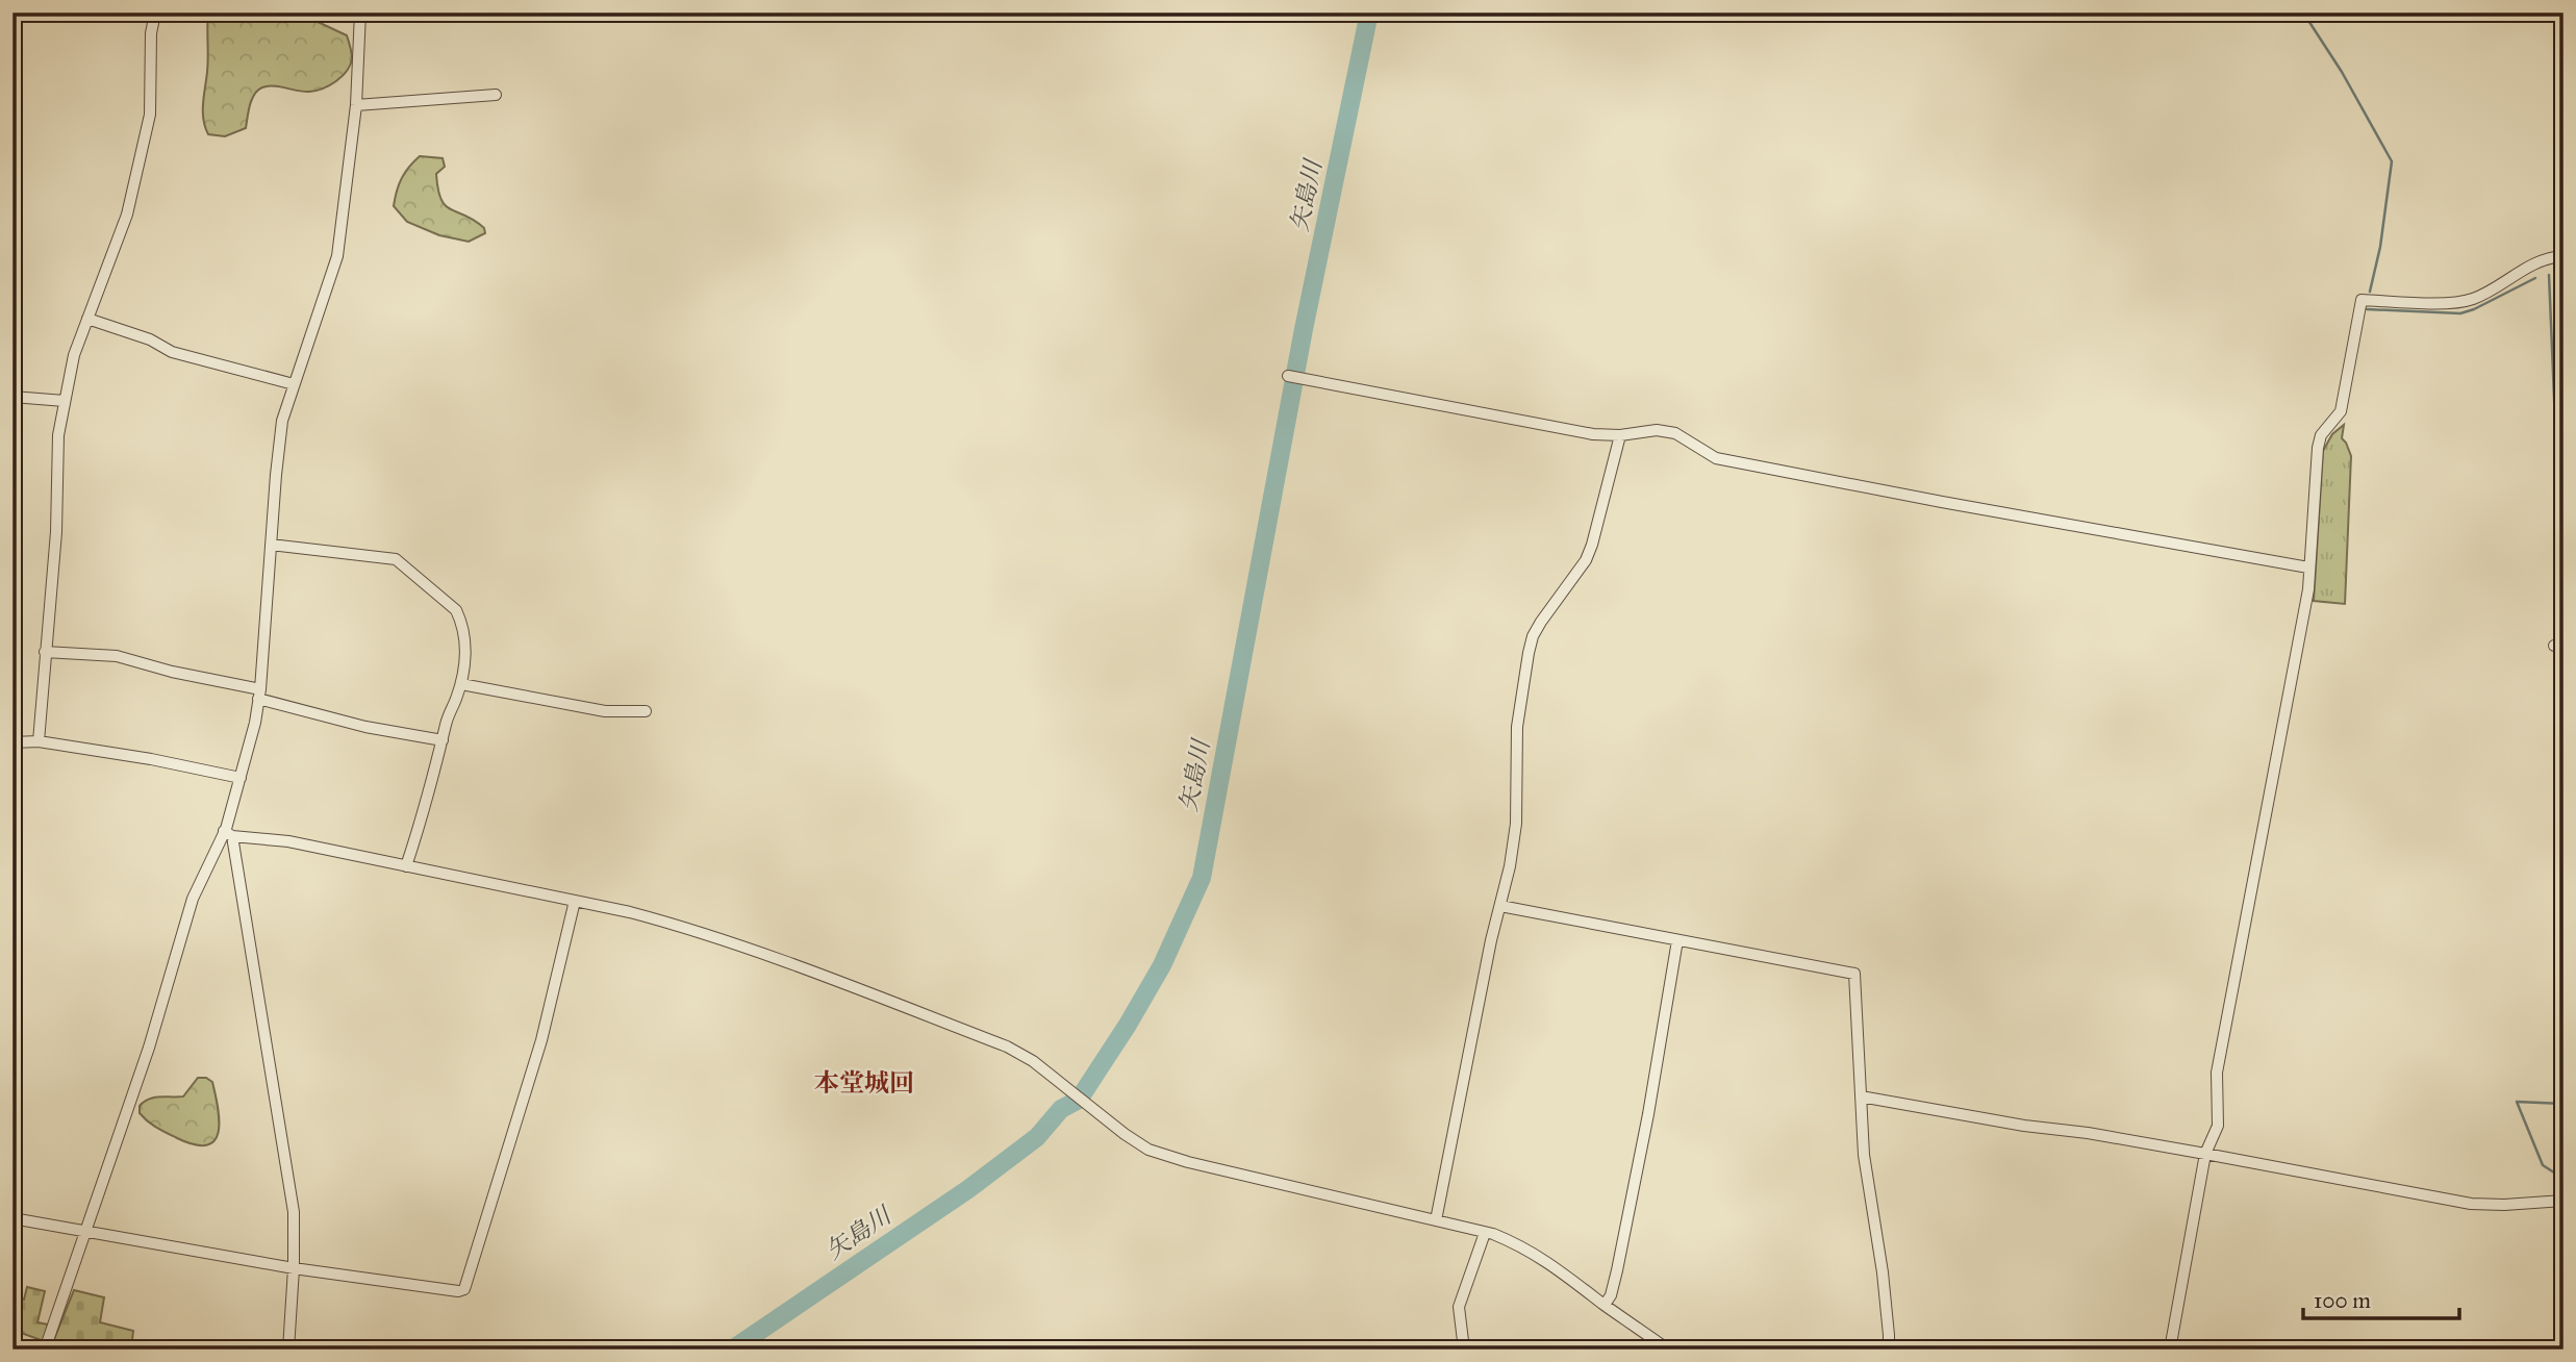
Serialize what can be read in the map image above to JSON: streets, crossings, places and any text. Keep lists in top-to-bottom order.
{
  "districts": ["本堂城回"],
  "water": ["矢島川"],
  "scale_bar": "100 m"
}
